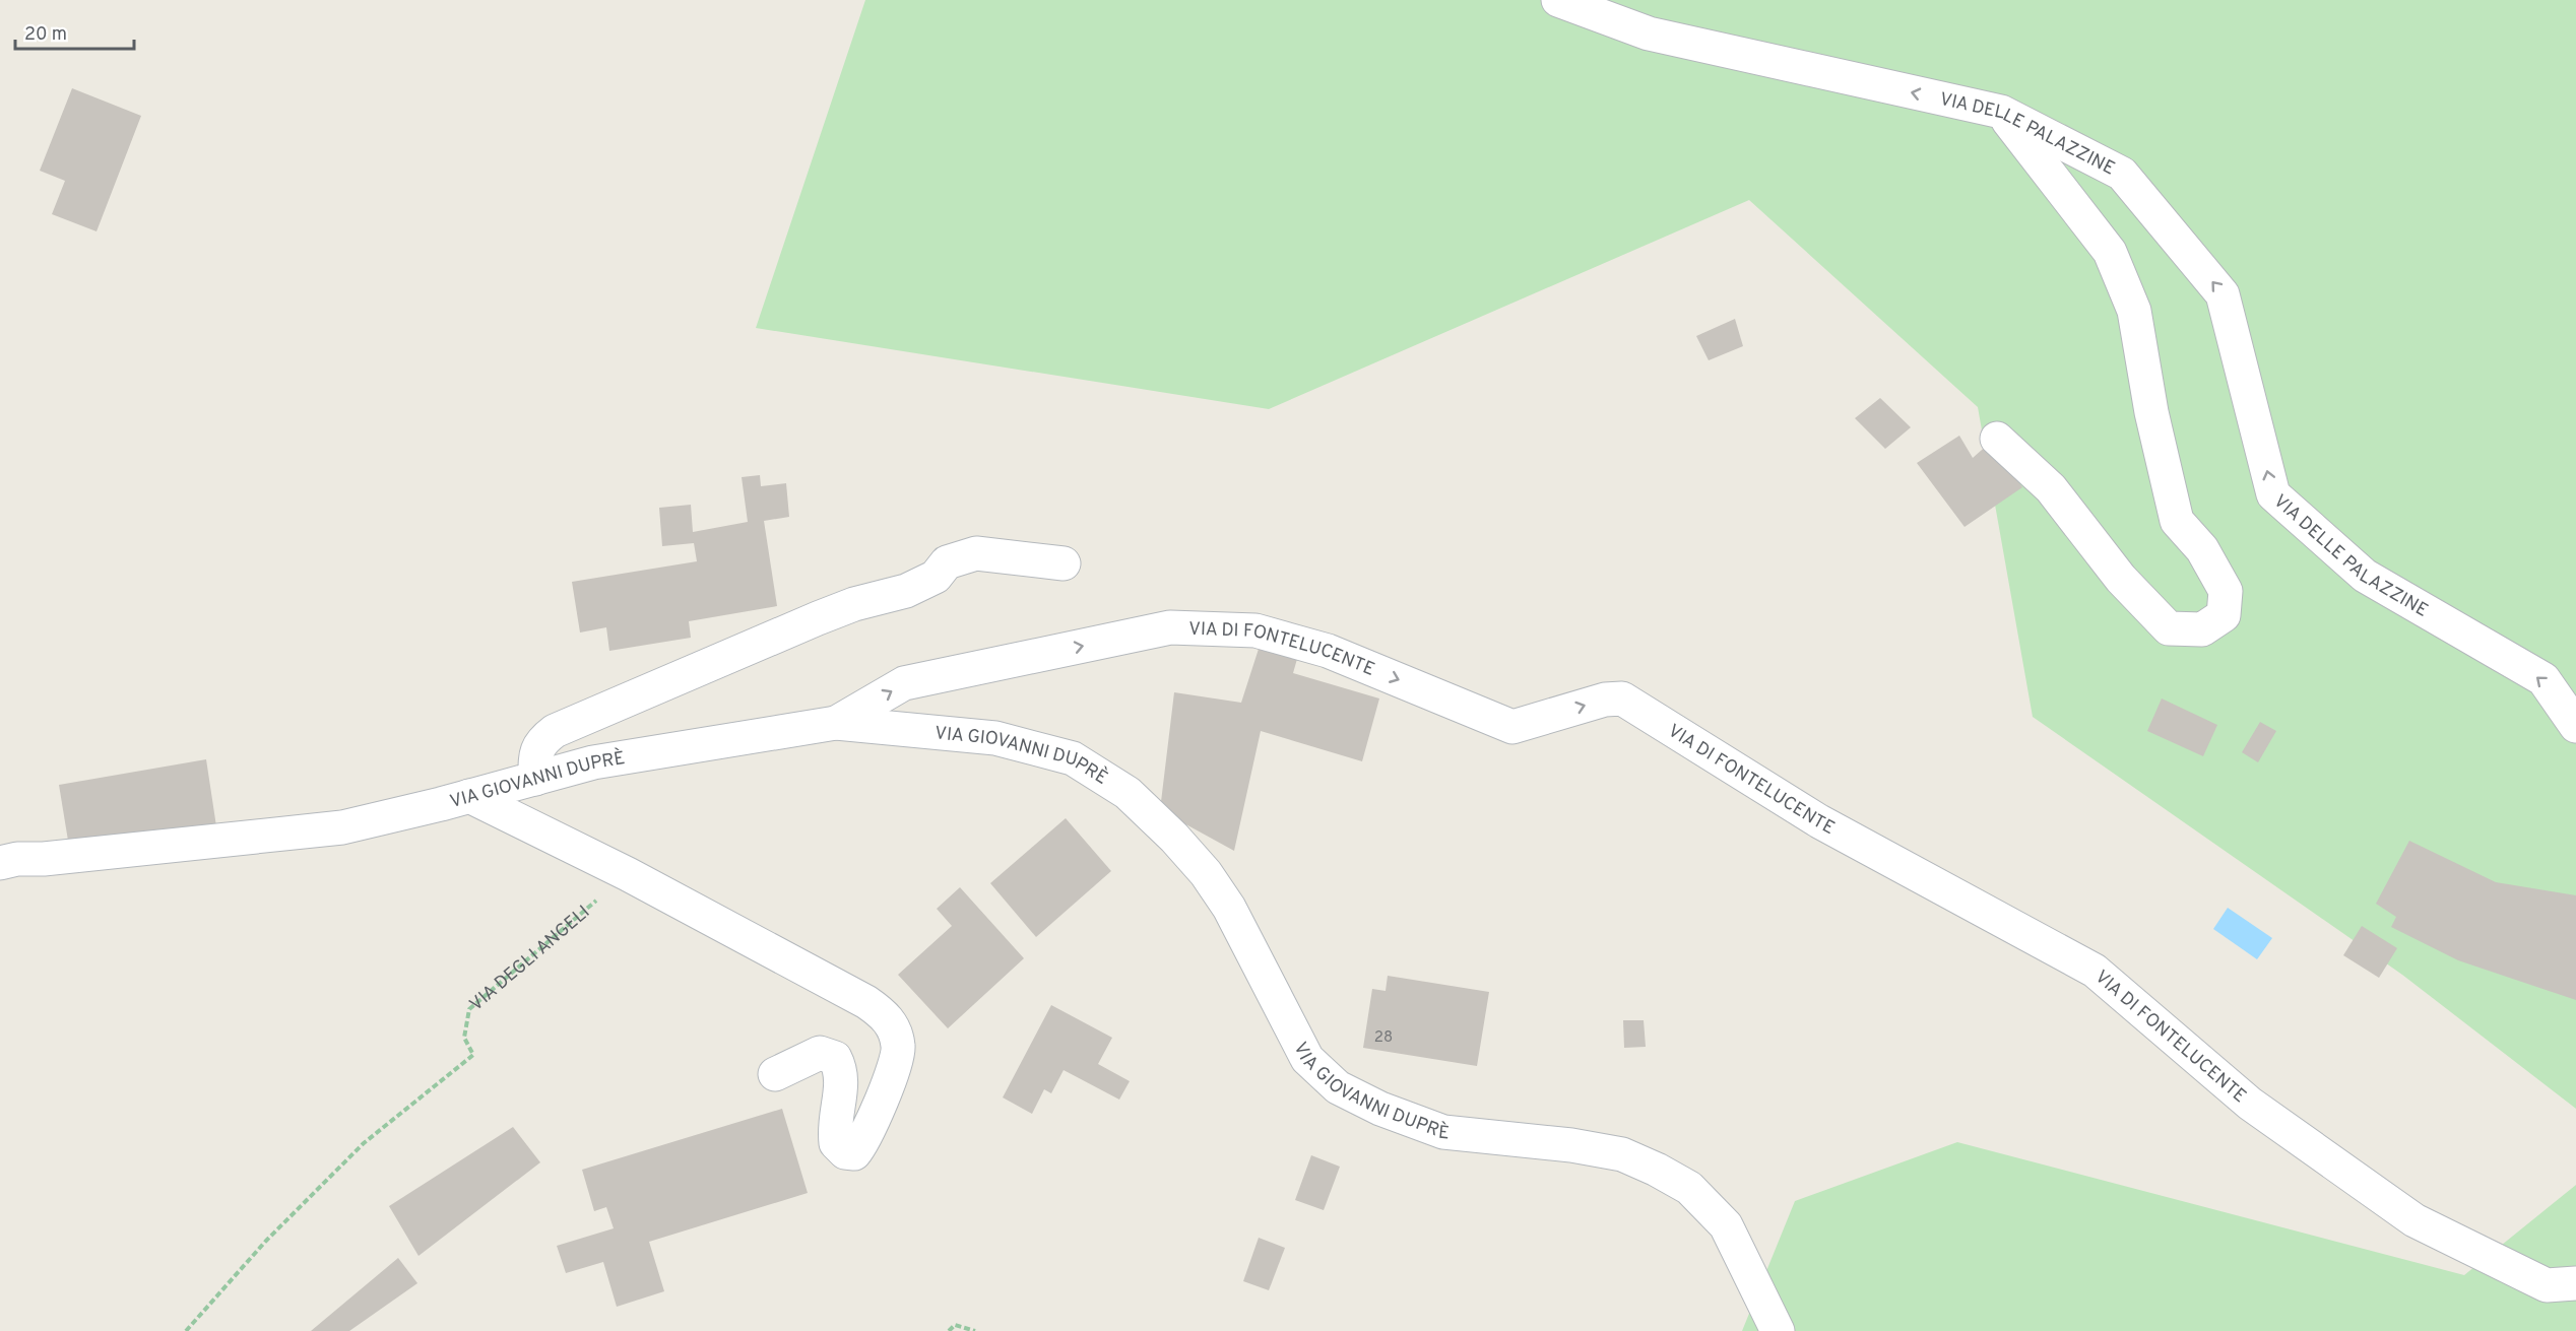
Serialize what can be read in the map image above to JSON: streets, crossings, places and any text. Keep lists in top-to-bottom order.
{
  "streets": {
    "street": ["VIA DELLE PALAZZINE", "VIA DI FONTELUCENTE", "VIA GIOVANNI DUPRÈ"],
    "path": ["VIA DEGLI ANGELI"]
  },
  "crossings": [
    ["VIA DI FONTELUCENTE", "VIA GIOVANNI DUPRÈ"]
  ],
  "one_way": ["VIA DELLE PALAZZINE", "VIA DI FONTELUCENTE"],
  "house_numbers": ["28"],
  "scale_bar": "20 m"
}
